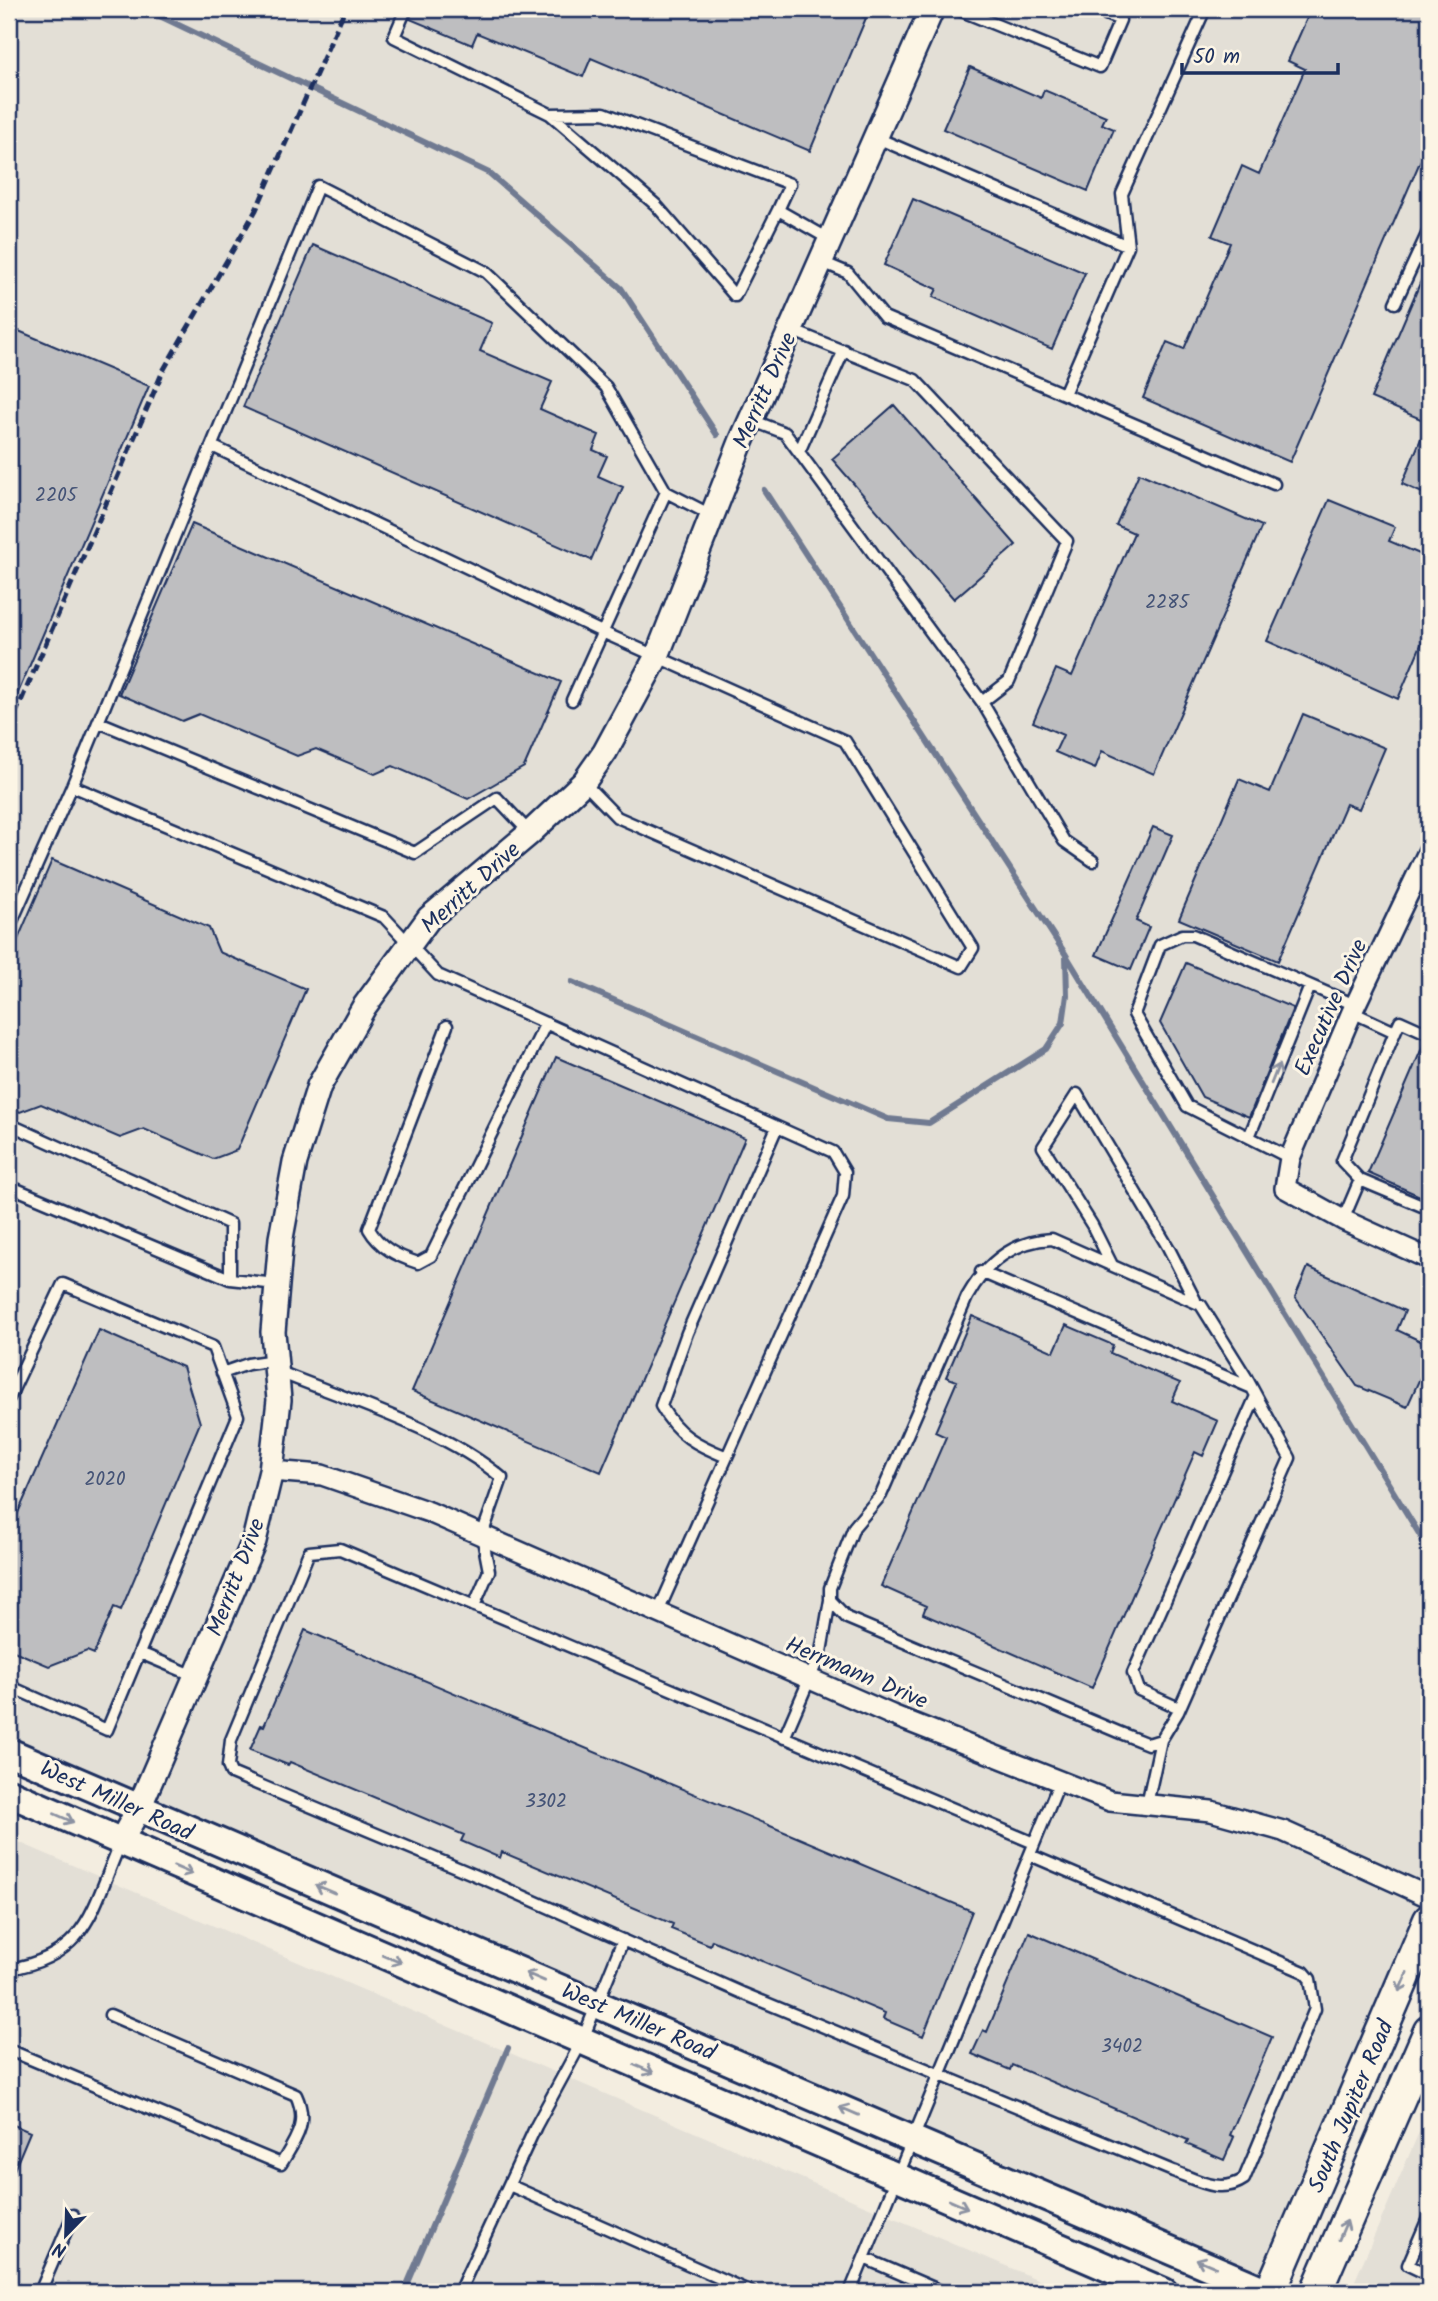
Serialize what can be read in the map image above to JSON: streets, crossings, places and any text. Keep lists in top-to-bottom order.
{
  "streets": {
    "main road": ["West Miller Road", "South Jupiter Road"],
    "street": ["Merritt Drive", "Executive Drive", "Herrmann Drive"]
  },
  "crossings": [
    ["Merritt Drive", "Herrmann Drive"],
    ["Merritt Drive", "West Miller Road"],
    ["West Miller Road", "South Jupiter Road"]
  ],
  "house_numbers": [
    "2205",
    "2285",
    "2020",
    "3302",
    "3402"
  ],
  "scale_bar": "50 m",
  "north": "bottom left"
}
